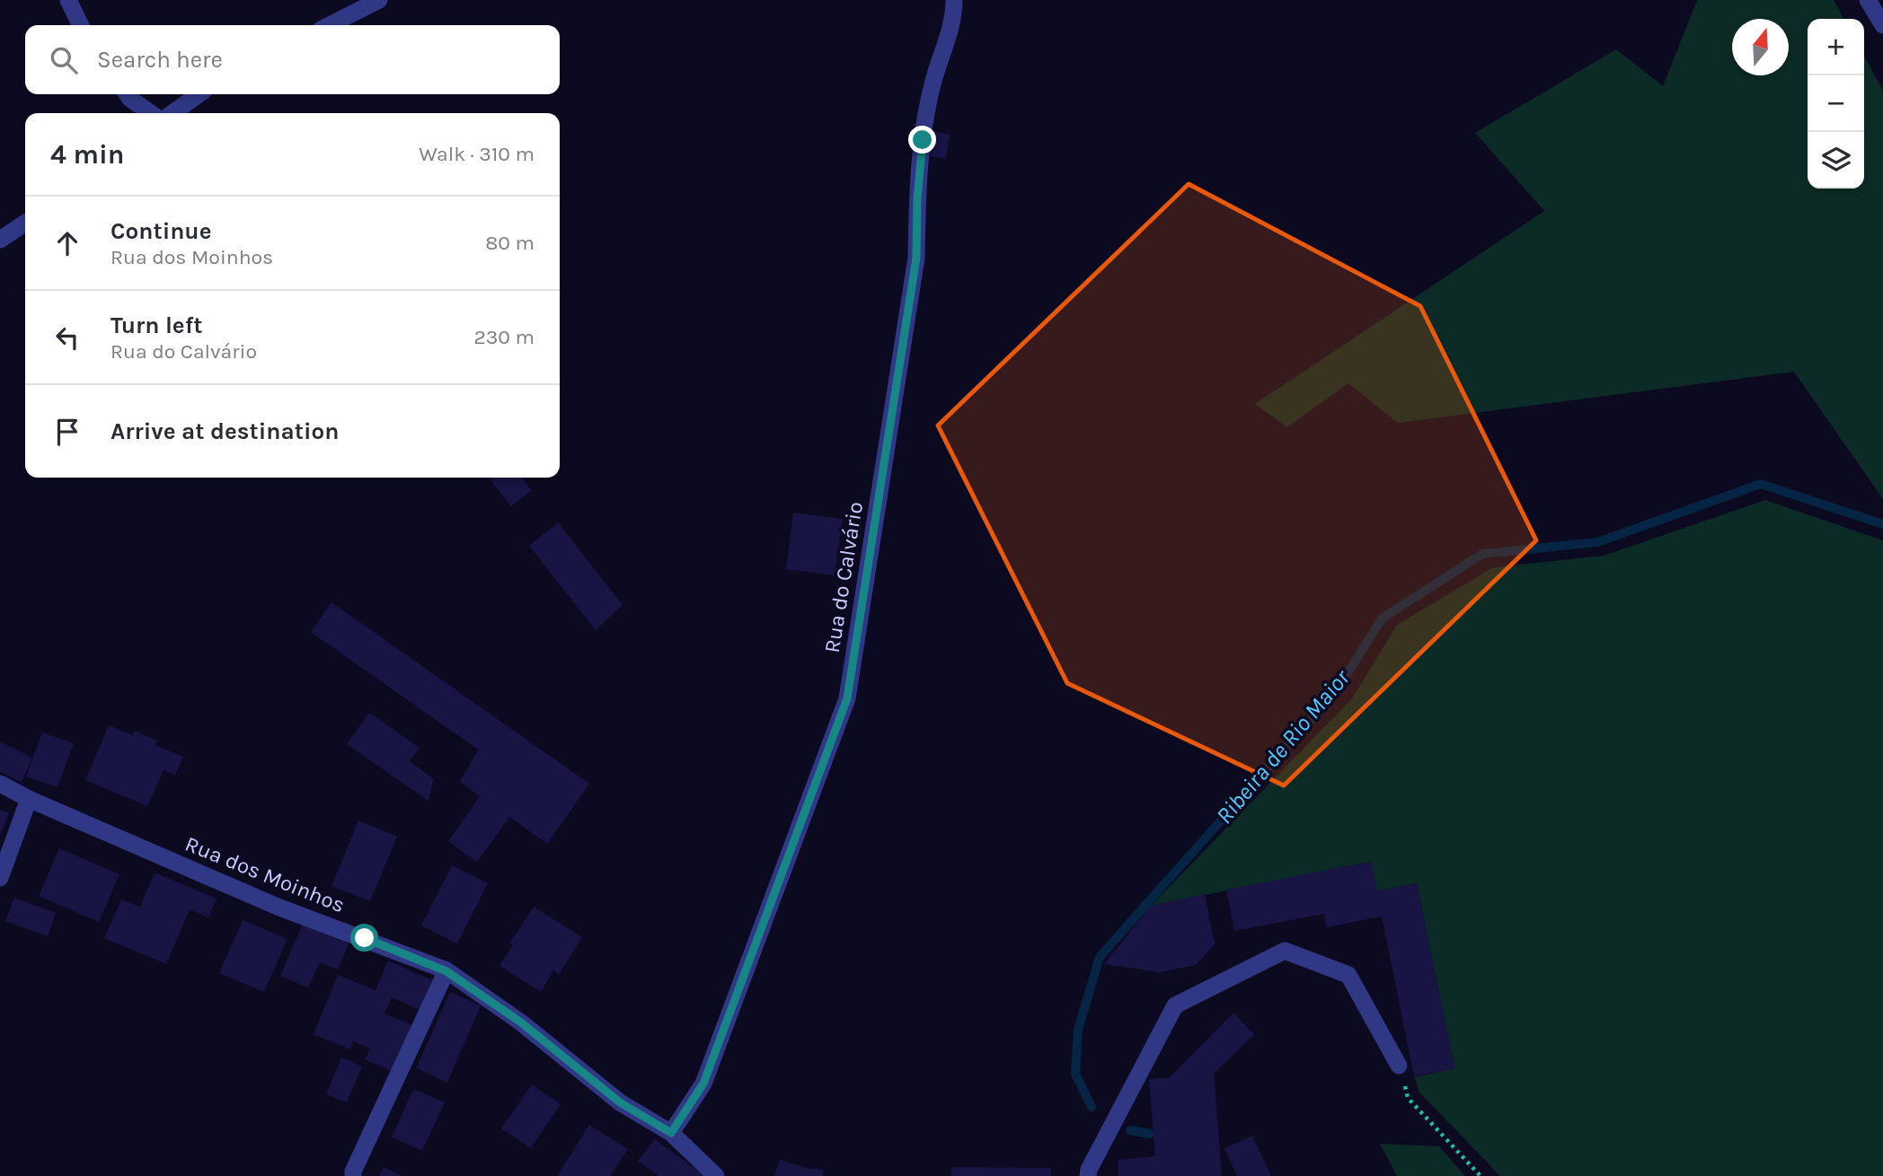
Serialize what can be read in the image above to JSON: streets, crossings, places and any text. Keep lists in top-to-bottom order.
{
  "streets": {
    "street": ["Rua do Calvário", "Rua dos Moinhos"]
  },
  "crossings": [
    ["Rua do Calvário", "Rua dos Moinhos"]
  ],
  "water": ["Ribeira de Rio Maior"],
  "north": "top",
  "page": {
    "map_buttons": ["+", "−"],
    "search": "Search here",
    "heading": ["4 min", "Walk · 310 m"],
    "list": [
      ["Continue", "Rua dos Moinhos", "80 m"],
      ["Turn left", "Rua do Calvário", "230 m"],
      "Arrive at destination"
    ]
  }
}
